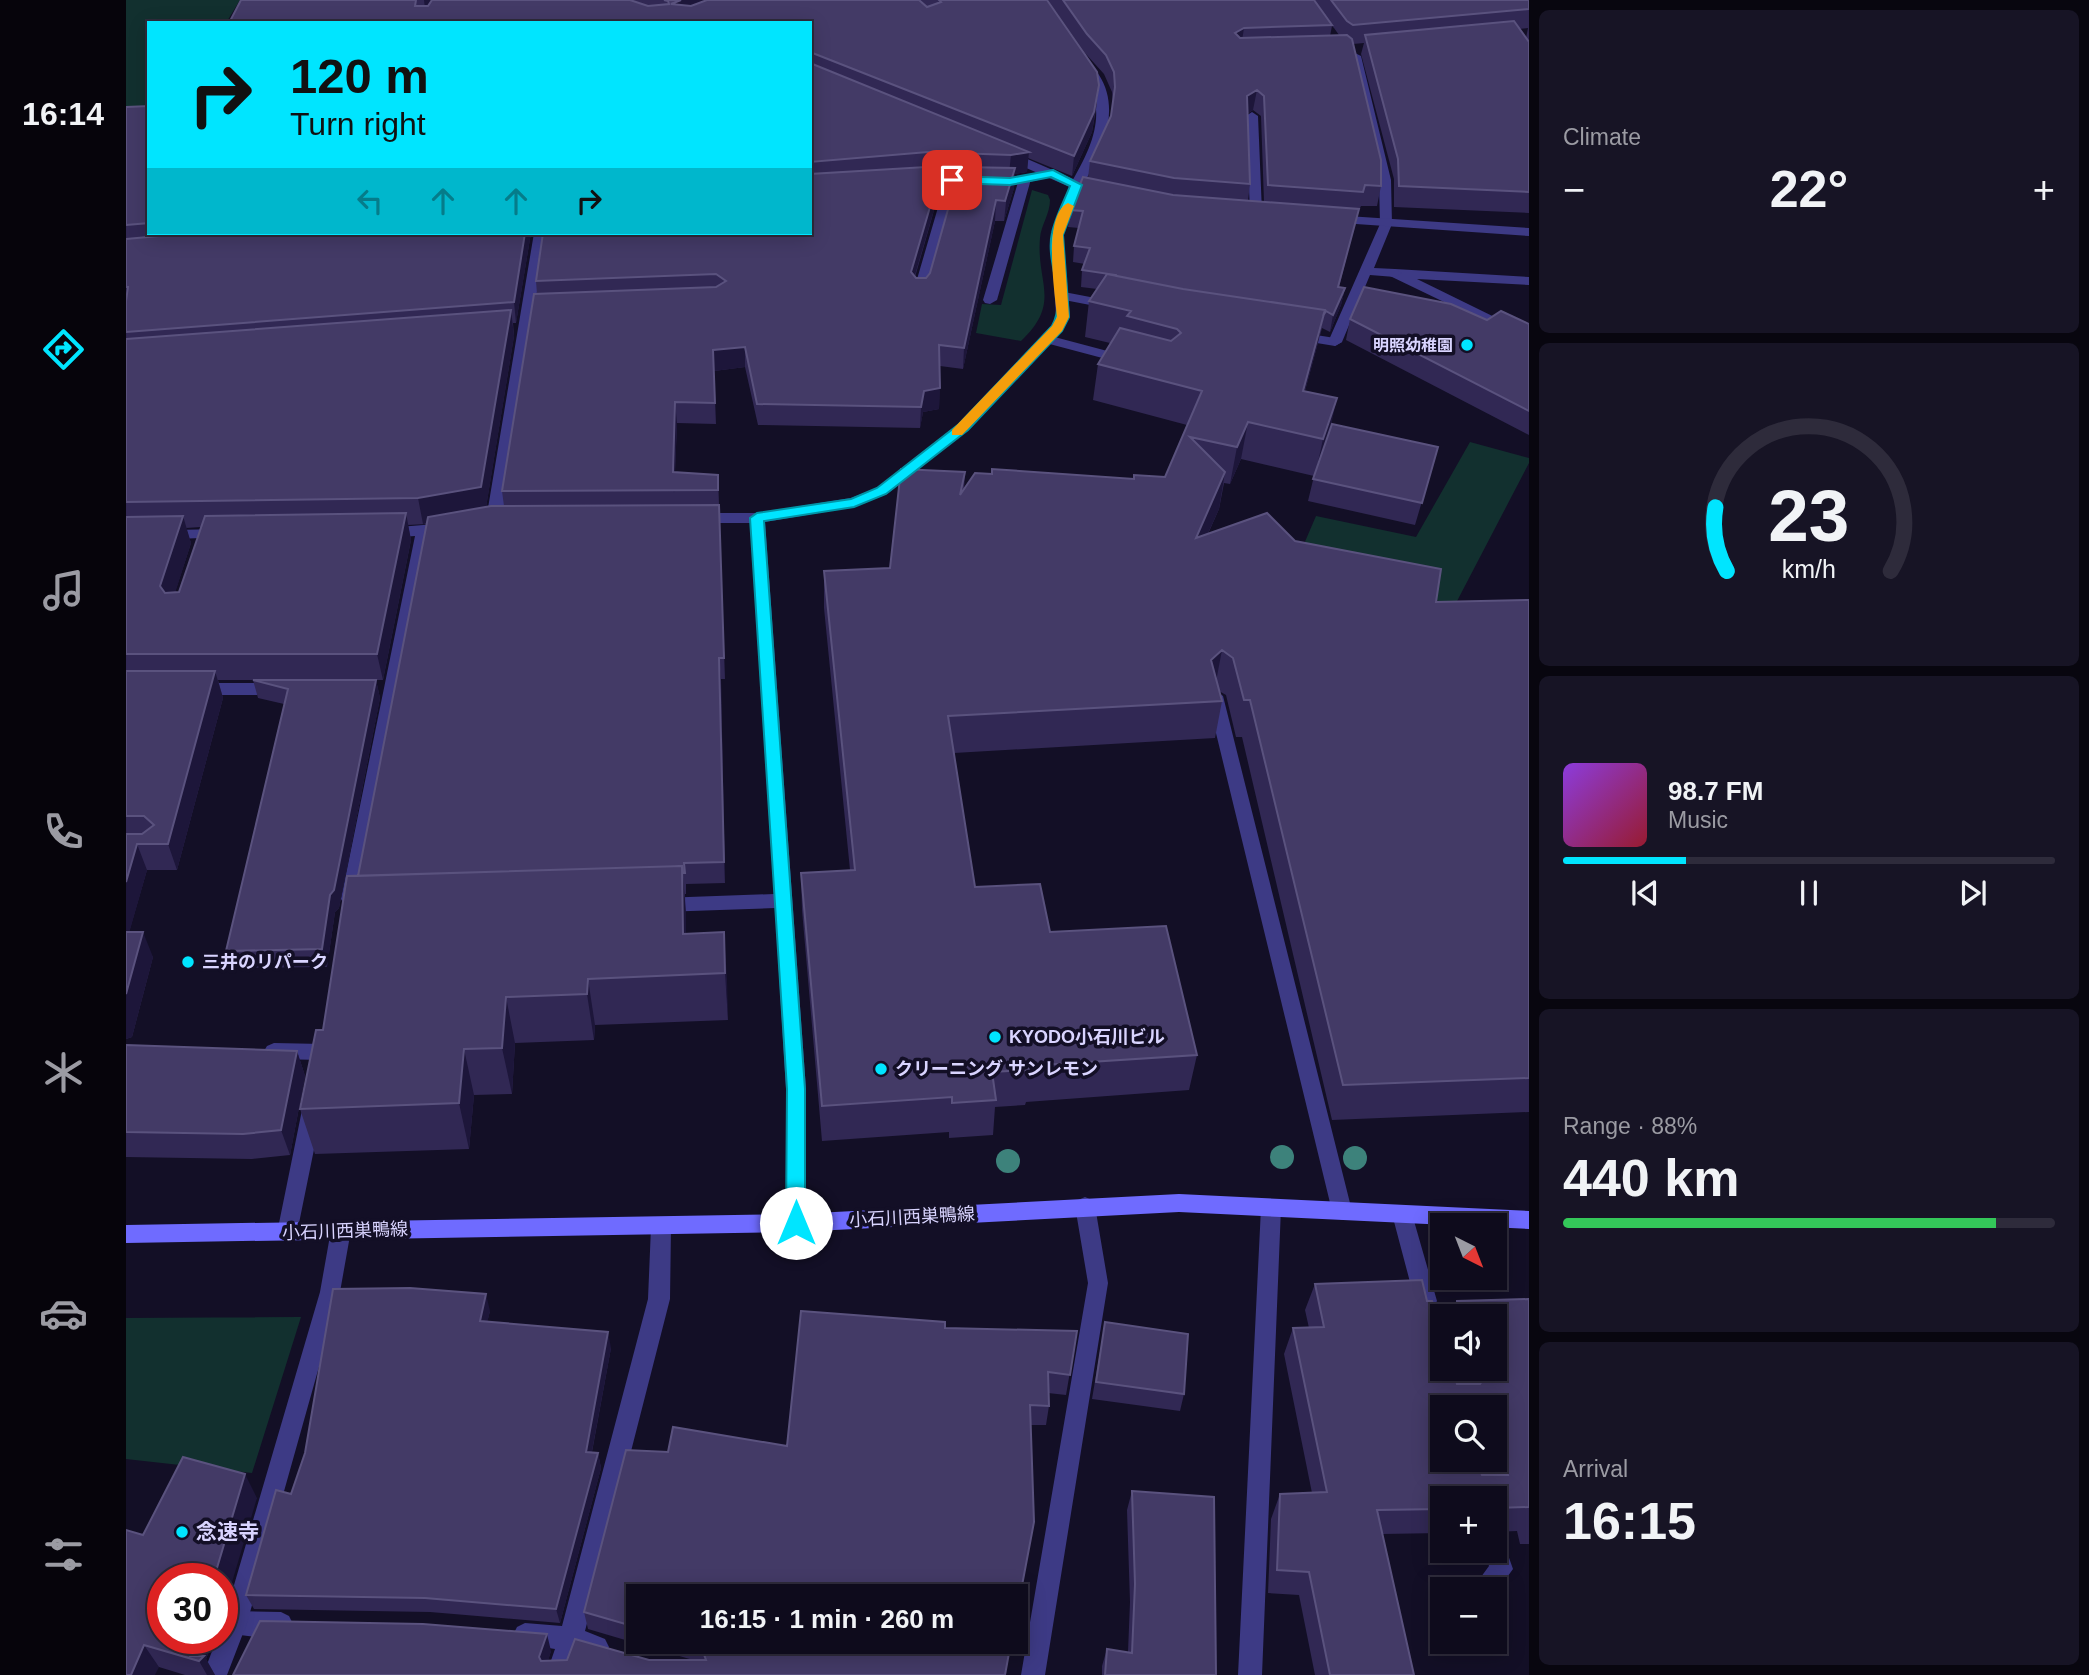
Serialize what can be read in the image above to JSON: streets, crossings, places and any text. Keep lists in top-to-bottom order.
{
  "streets": {
    "main road": ["小石川西巣鴨線"]
  },
  "places": [
    "明照幼稚園",
    "三井のリパーク",
    "KYODO小石川ビル",
    "クリーニング サンレモン",
    "念速寺"
  ],
  "north": "bottom right",
  "page": {
    "tabs": "16:14",
    "tile": [
      "Climate",
      ["Range · 88%", "440 km"],
      ["Arrival", "16:15"]
    ],
    "turn": ["120 m", "Turn right"],
    "heat": ["−", "22°", "+"],
    "song": ["98.7 FM", "Music"],
    "map_buttons": ["+", "−"],
    "limit": "30",
    "trip": "16:15 · 1 min · 260 m",
    "gauge": ["23", "km/h"]
  }
}
